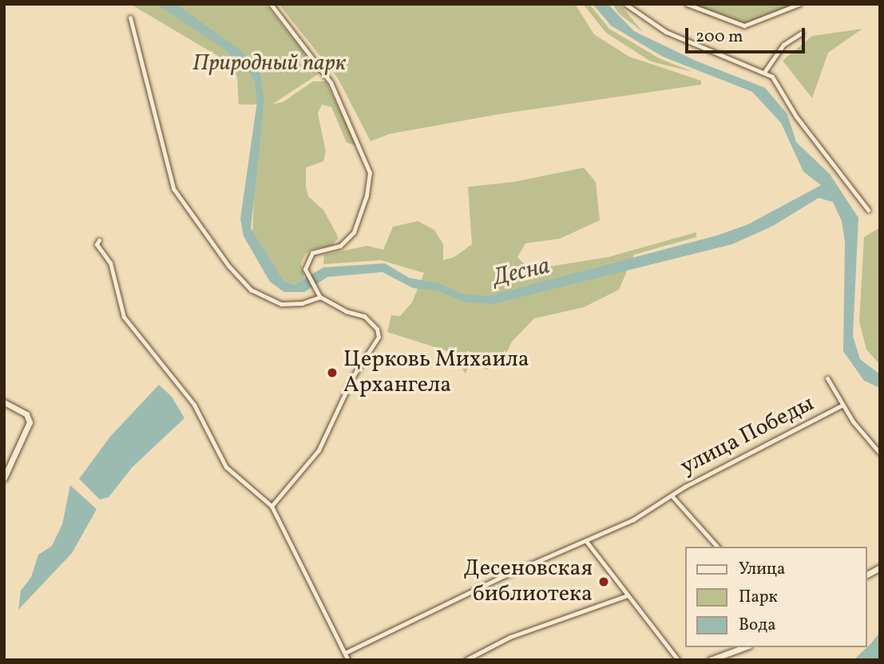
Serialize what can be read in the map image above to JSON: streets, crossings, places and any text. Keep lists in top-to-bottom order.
{
  "streets": {
    "street": ["улица Победы"]
  },
  "water": ["Десна"],
  "parks": ["Природный парк"],
  "places": ["Церковь Михаила Архангела", "Десеновская библиотека"],
  "legend": ["Улица", "Парк", "Вода"],
  "scale_bar": "200 m"
}
